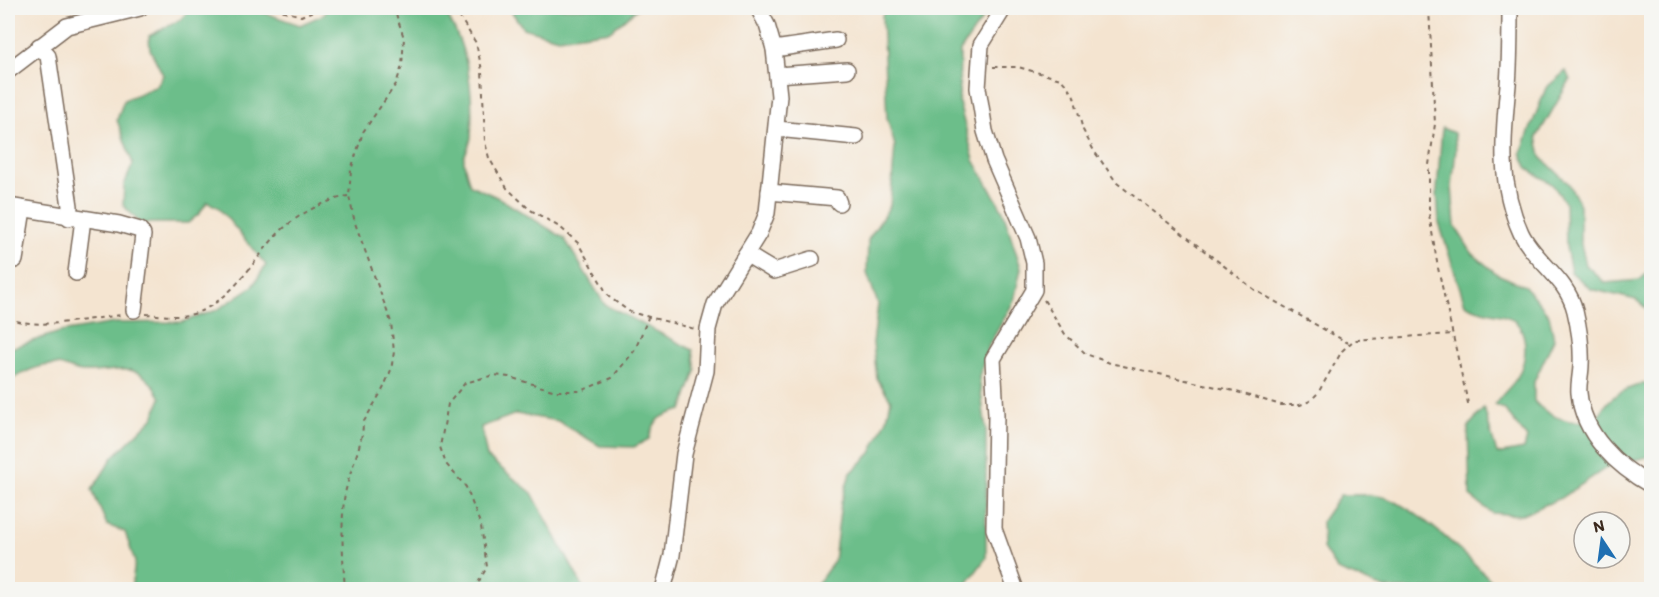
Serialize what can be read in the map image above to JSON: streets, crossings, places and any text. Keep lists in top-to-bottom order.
{
  "north": "top"
}
